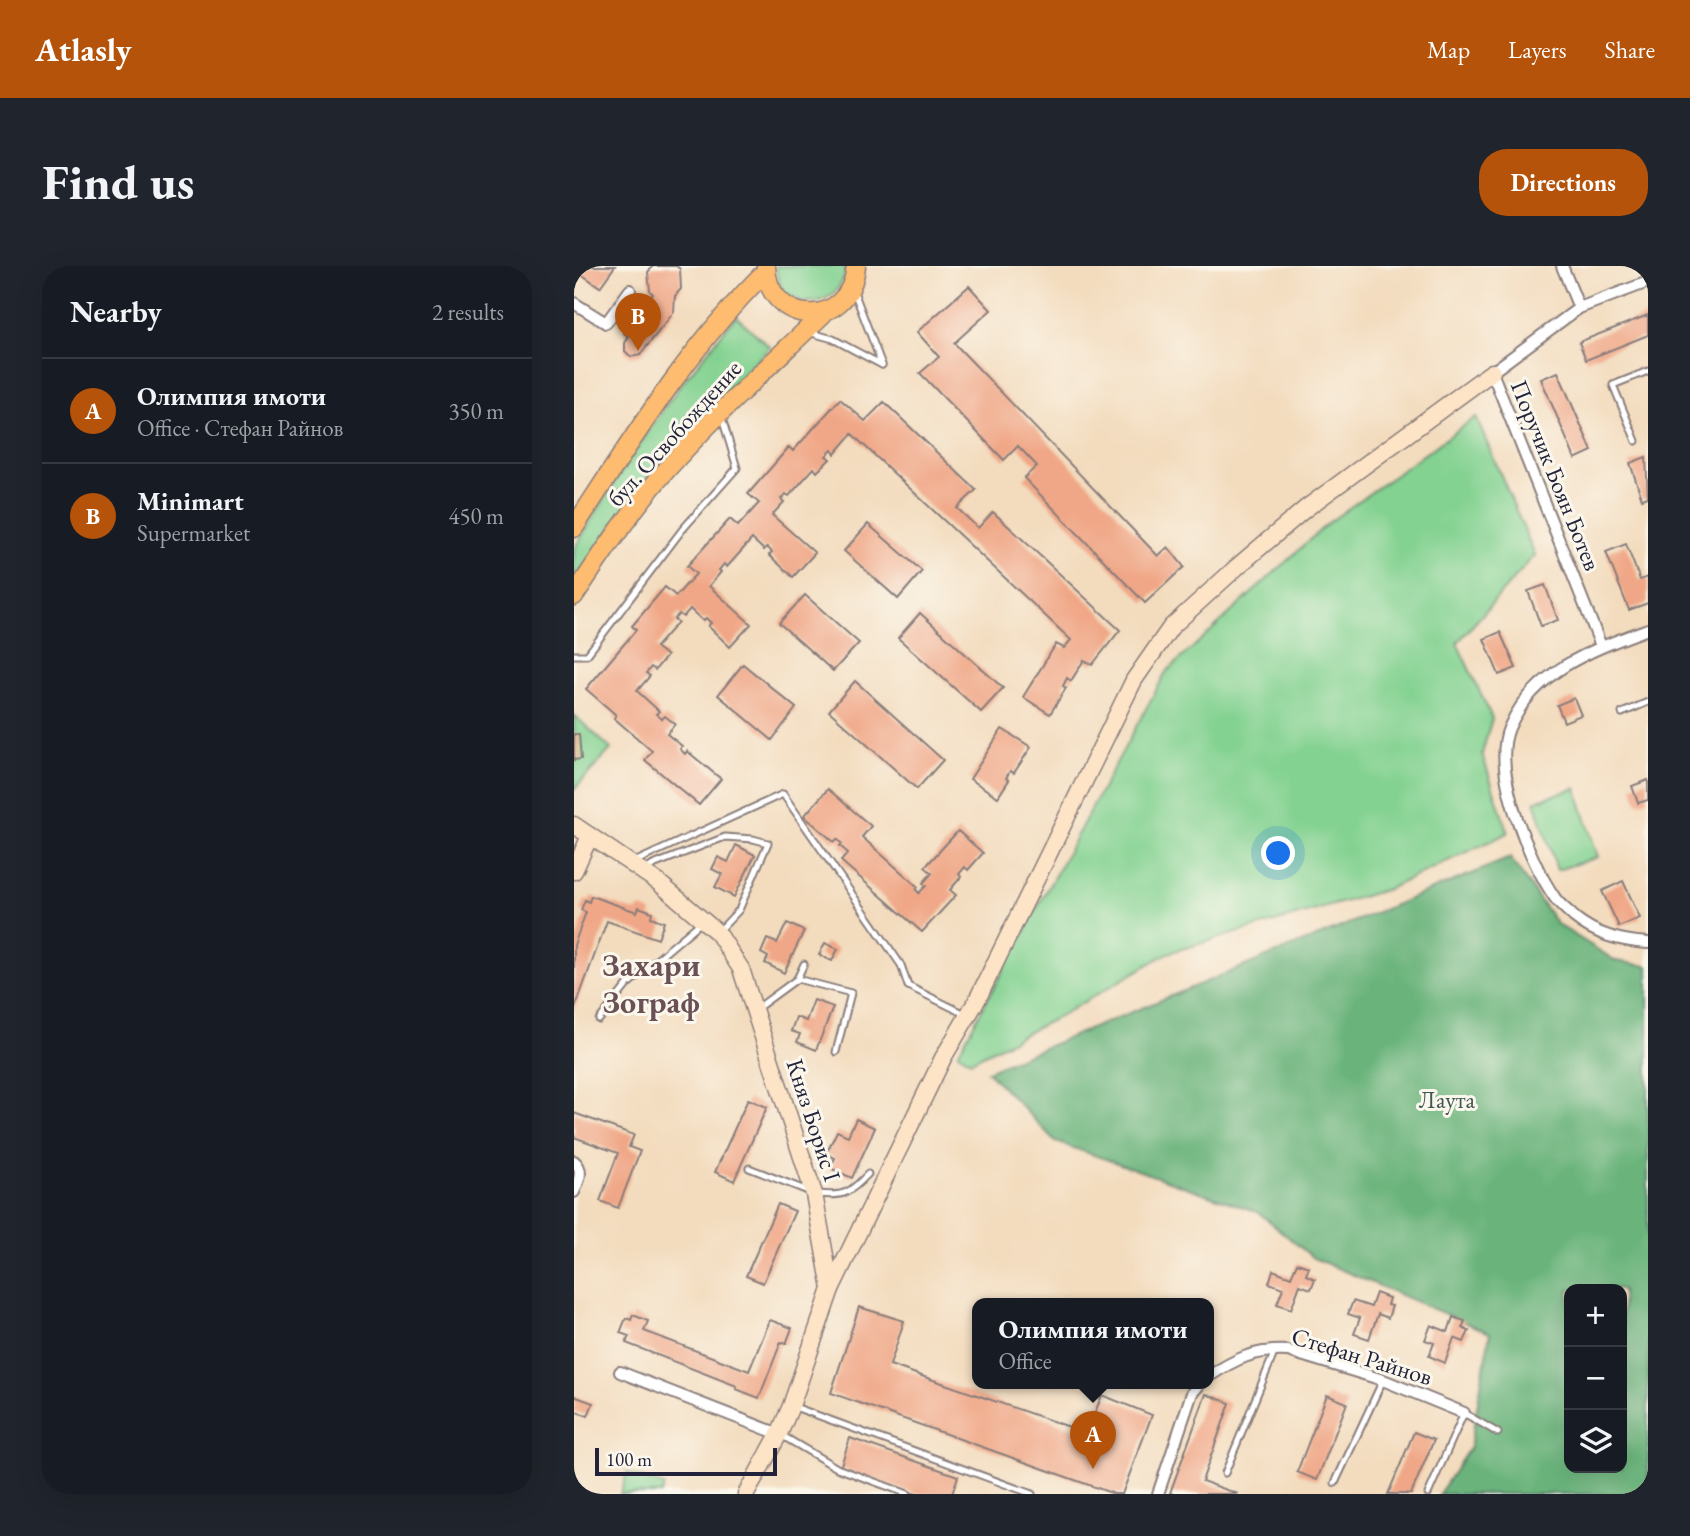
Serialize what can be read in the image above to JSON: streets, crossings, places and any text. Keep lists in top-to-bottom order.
{
  "streets": {
    "main road": ["бул. Освобождение"],
    "street": ["Поручик Боян Ботев", "Княз Борис I", "Стефан Райнов"]
  },
  "districts": ["Захари Зограф"],
  "parks": ["Лаута"],
  "scale_bar": "100 m",
  "page": {
    "header": "Atlasly",
    "nav": ["Map", "Layers", "Share"],
    "buttons": "Directions",
    "title": "Find us",
    "heading": ["Nearby", "2 results"],
    "pins": ["B", "A"],
    "list": [
      {
        "mark": "A",
        "name": "Олимпия имоти",
        "note": "Office · Стефан Райнов",
        "value": "350 m"
      },
      {
        "mark": "B",
        "name": "Minimart",
        "note": "Supermarket",
        "value": "450 m"
      }
    ],
    "map_buttons": ["+", "−"],
    "popup": ["Олимпия имоти", "Office"],
    "scale": "100 m"
  }
}
